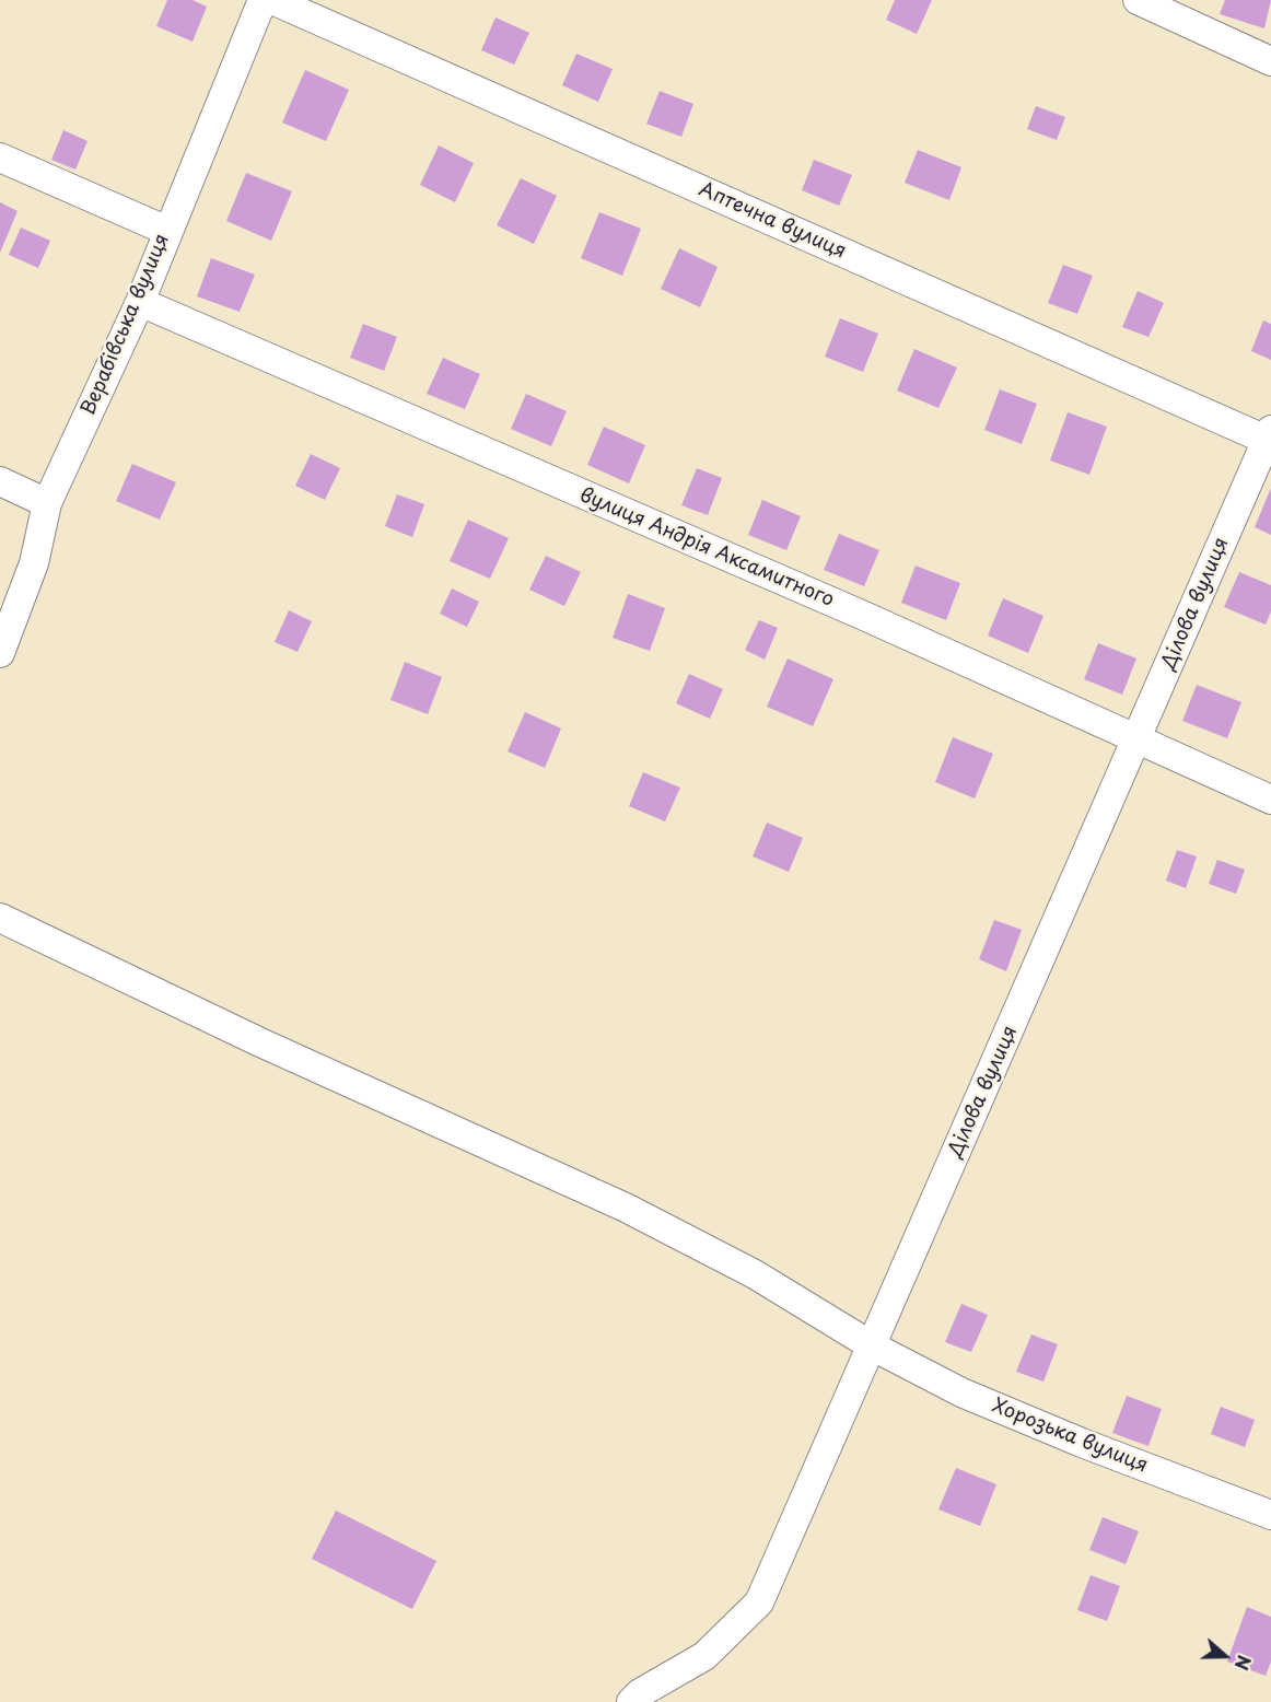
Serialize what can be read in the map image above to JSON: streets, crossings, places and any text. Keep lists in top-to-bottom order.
{
  "streets": {
    "street": [
      "Аптечна вулиця",
      "Верабівська вулиця",
      "вулиця Андрія Аксамитного",
      "Ділова вулиця",
      "Хорозька вулиця"
    ]
  },
  "crossings": [
    ["Аптечна вулиця", "Ділова вулиця"],
    ["Верабівська вулиця", "вулиця Андрія Аксамитного"],
    ["вулиця Андрія Аксамитного", "Ділова вулиця"],
    ["Ділова вулиця", "Хорозька вулиця"]
  ],
  "north": "right"
}
